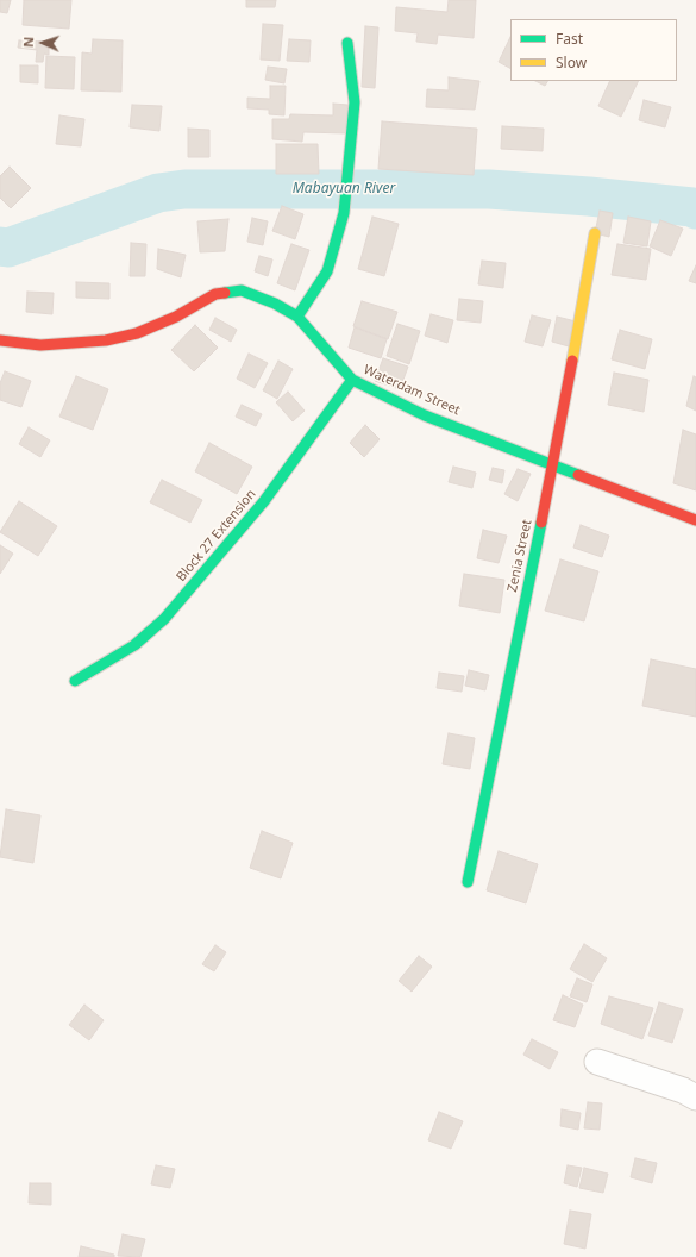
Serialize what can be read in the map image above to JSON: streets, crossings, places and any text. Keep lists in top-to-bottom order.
{
  "streets": {
    "street": ["Waterdam Street", "Block 27 Extension", "Zenia Street"]
  },
  "crossings": [
    ["Waterdam Street", "Block 27 Extension"],
    ["Waterdam Street", "Zenia Street"]
  ],
  "water": ["Mabayuan River"],
  "legend": ["Fast", "Slow"],
  "north": "left"
}
